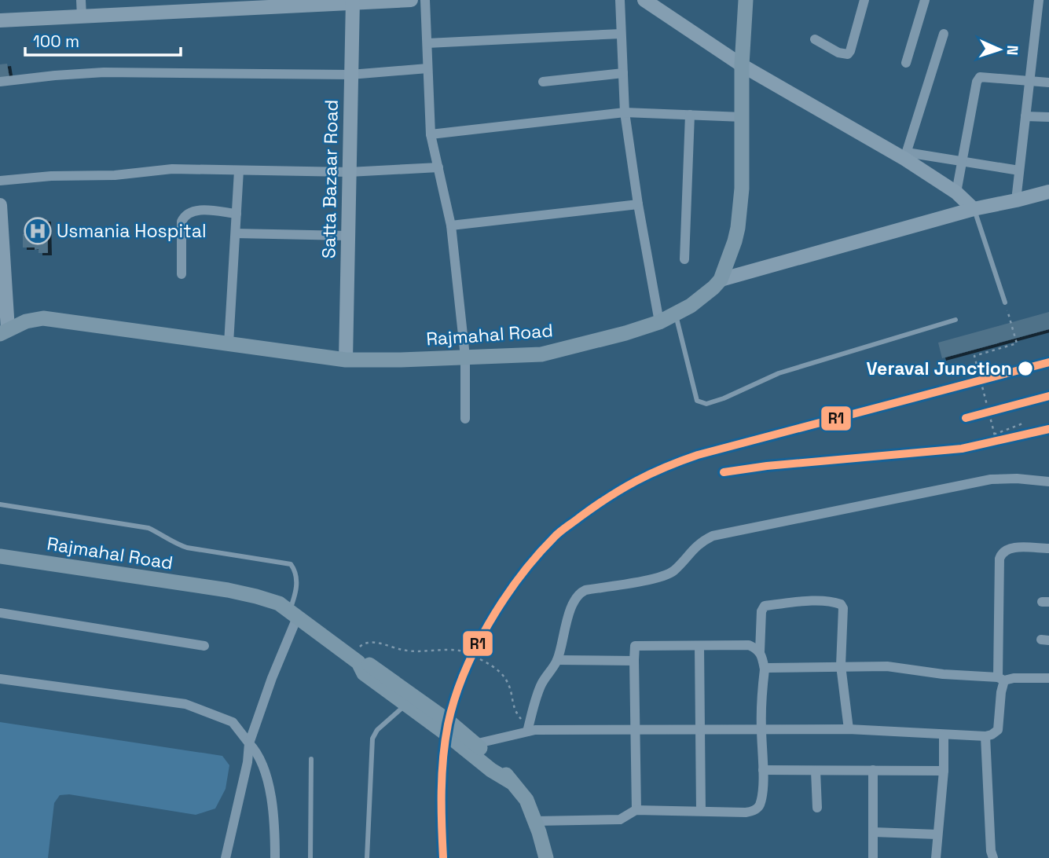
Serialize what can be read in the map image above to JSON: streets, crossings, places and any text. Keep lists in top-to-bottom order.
{
  "streets": {
    "main road": ["Rajmahal Road"],
    "street": ["Satta Bazaar Road"]
  },
  "crossings": [
    ["Satta Bazaar Road", "Rajmahal Road"]
  ],
  "places": {
    "hospital": ["Usmania Hospital"],
    "other": ["Veraval Junction"]
  },
  "lines": ["transit line R1"],
  "scale_bar": "100 m",
  "north": "right"
}
